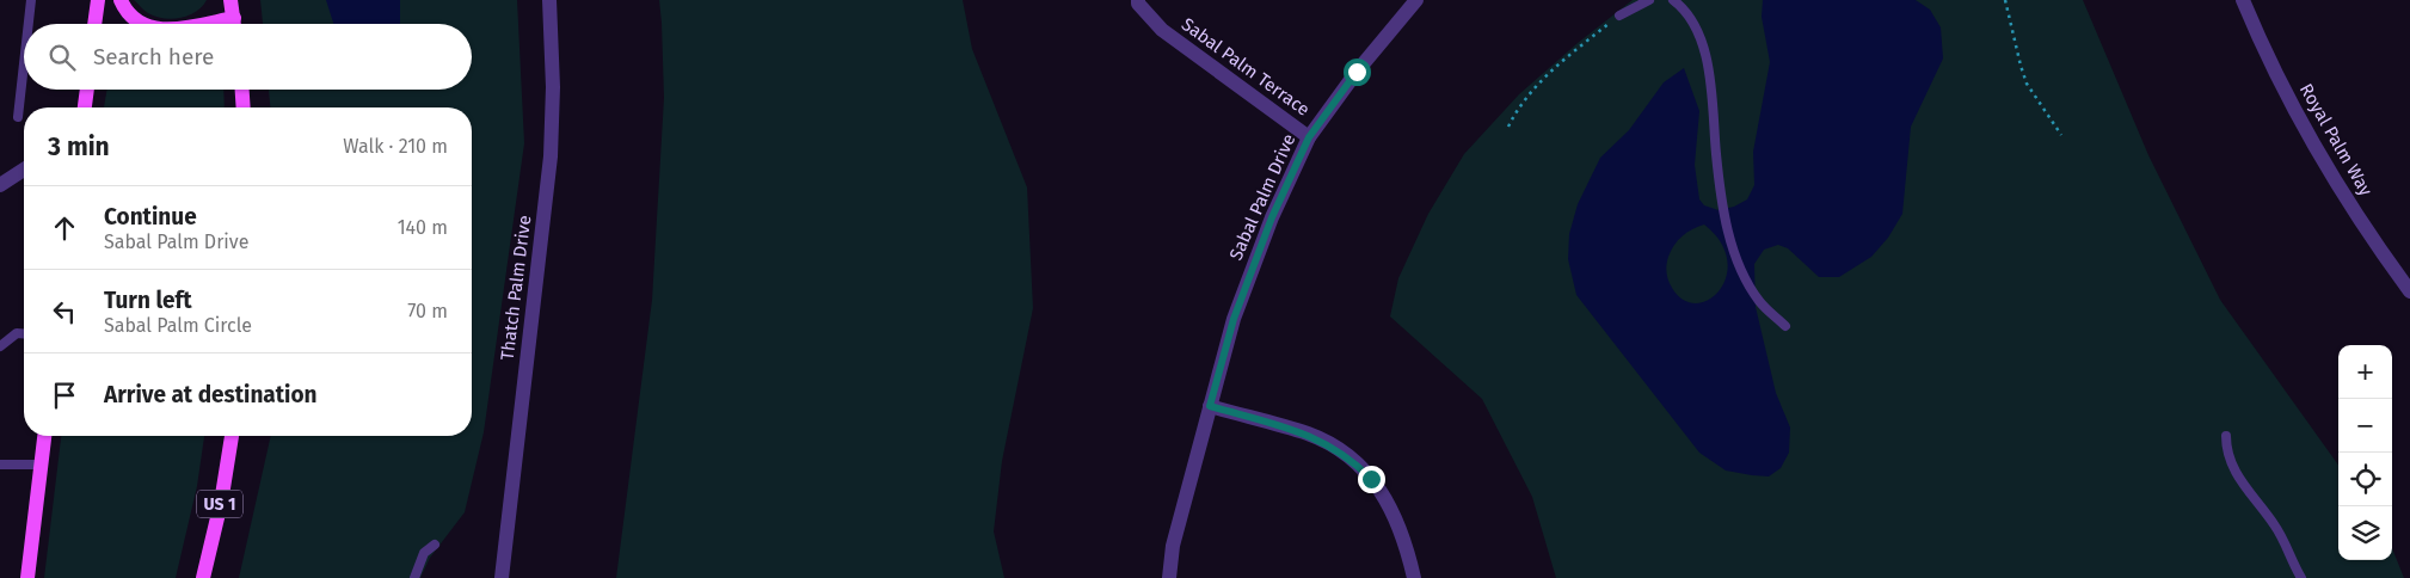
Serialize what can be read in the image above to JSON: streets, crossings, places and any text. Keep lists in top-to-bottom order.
{
  "streets": {
    "main road": ["US 1"],
    "street": [
      "Sabal Palm Terrace",
      "Royal Palm Way",
      "Sabal Palm Drive",
      "Thatch Palm Drive"
    ]
  },
  "crossings": [
    ["Sabal Palm Terrace", "Sabal Palm Drive"]
  ],
  "page": {
    "search": "Search here",
    "heading": ["3 min", "Walk · 210 m"],
    "list": [
      ["Continue", "Sabal Palm Drive", "140 m"],
      ["Turn left", "Sabal Palm Circle", "70 m"],
      "Arrive at destination"
    ],
    "map_buttons": ["+", "−"]
  }
}
